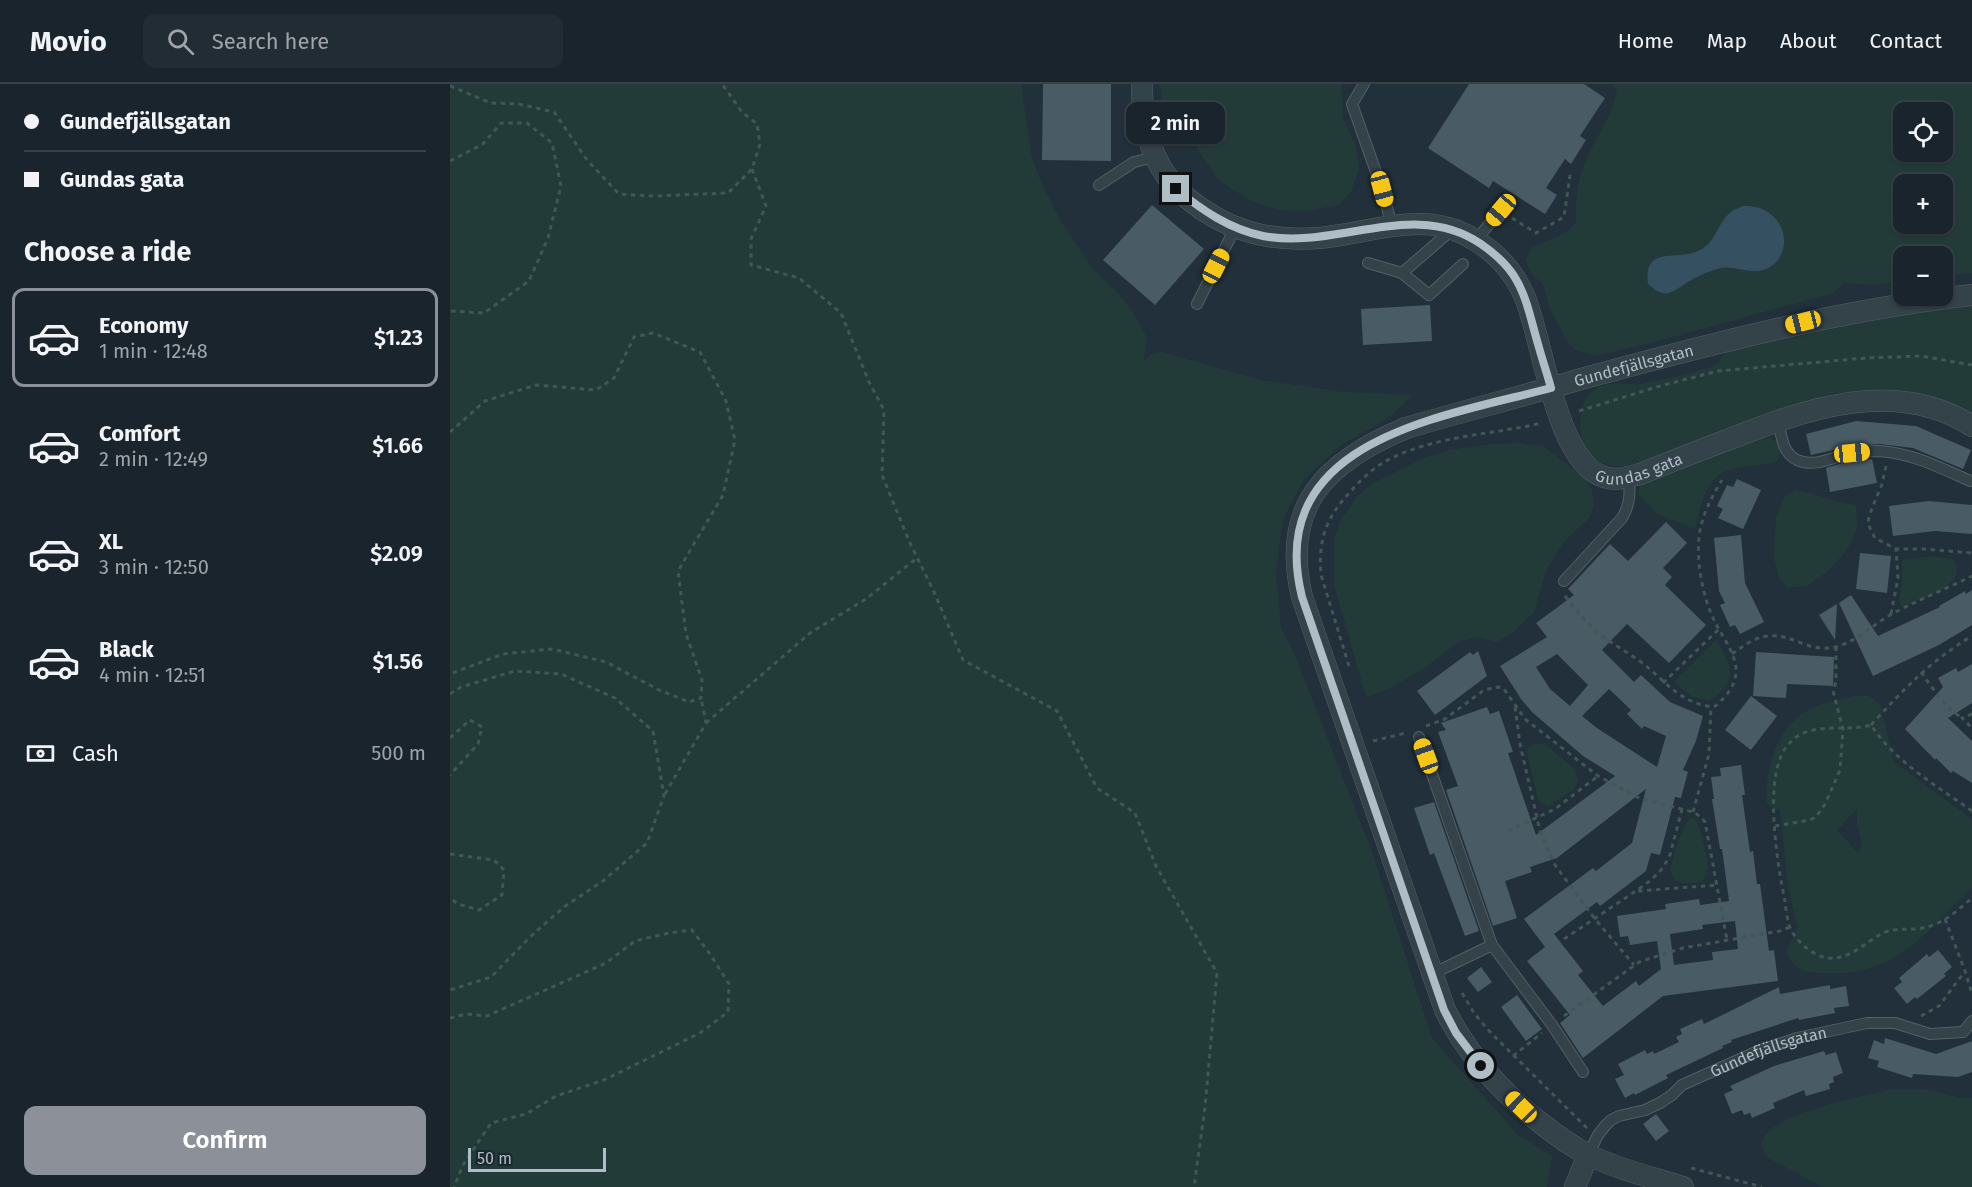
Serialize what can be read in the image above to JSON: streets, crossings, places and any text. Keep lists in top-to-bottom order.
{
  "streets": {
    "street": ["Gundefjällsgatan", "Gundas gata"]
  },
  "crossings": [
    ["Gundefjällsgatan", "Gundas gata"]
  ],
  "scale_bar": "50 m",
  "page": {
    "header": "Movio",
    "search": "Search here",
    "nav": [
      "Home",
      "Map",
      "About",
      "Contact"
    ],
    "banner": ["Gundefjällsgatan", "Gundas gata"],
    "map_buttons": ["+", "−"],
    "bubble": "2 min",
    "heading": "Choose a ride",
    "list": [
      {
        "name": "Economy",
        "note": "1 min · 12:48",
        "value": "$1.23"
      },
      {
        "name": "Comfort",
        "note": "2 min · 12:49",
        "value": "$1.66"
      },
      {
        "name": "XL",
        "note": "3 min · 12:50",
        "value": "$2.09"
      },
      {
        "name": "Black",
        "note": "4 min · 12:51",
        "value": "$1.56"
      }
    ],
    "pay": ["Cash", "500 m"],
    "buttons": "Confirm",
    "scale": "50 m"
  }
}
